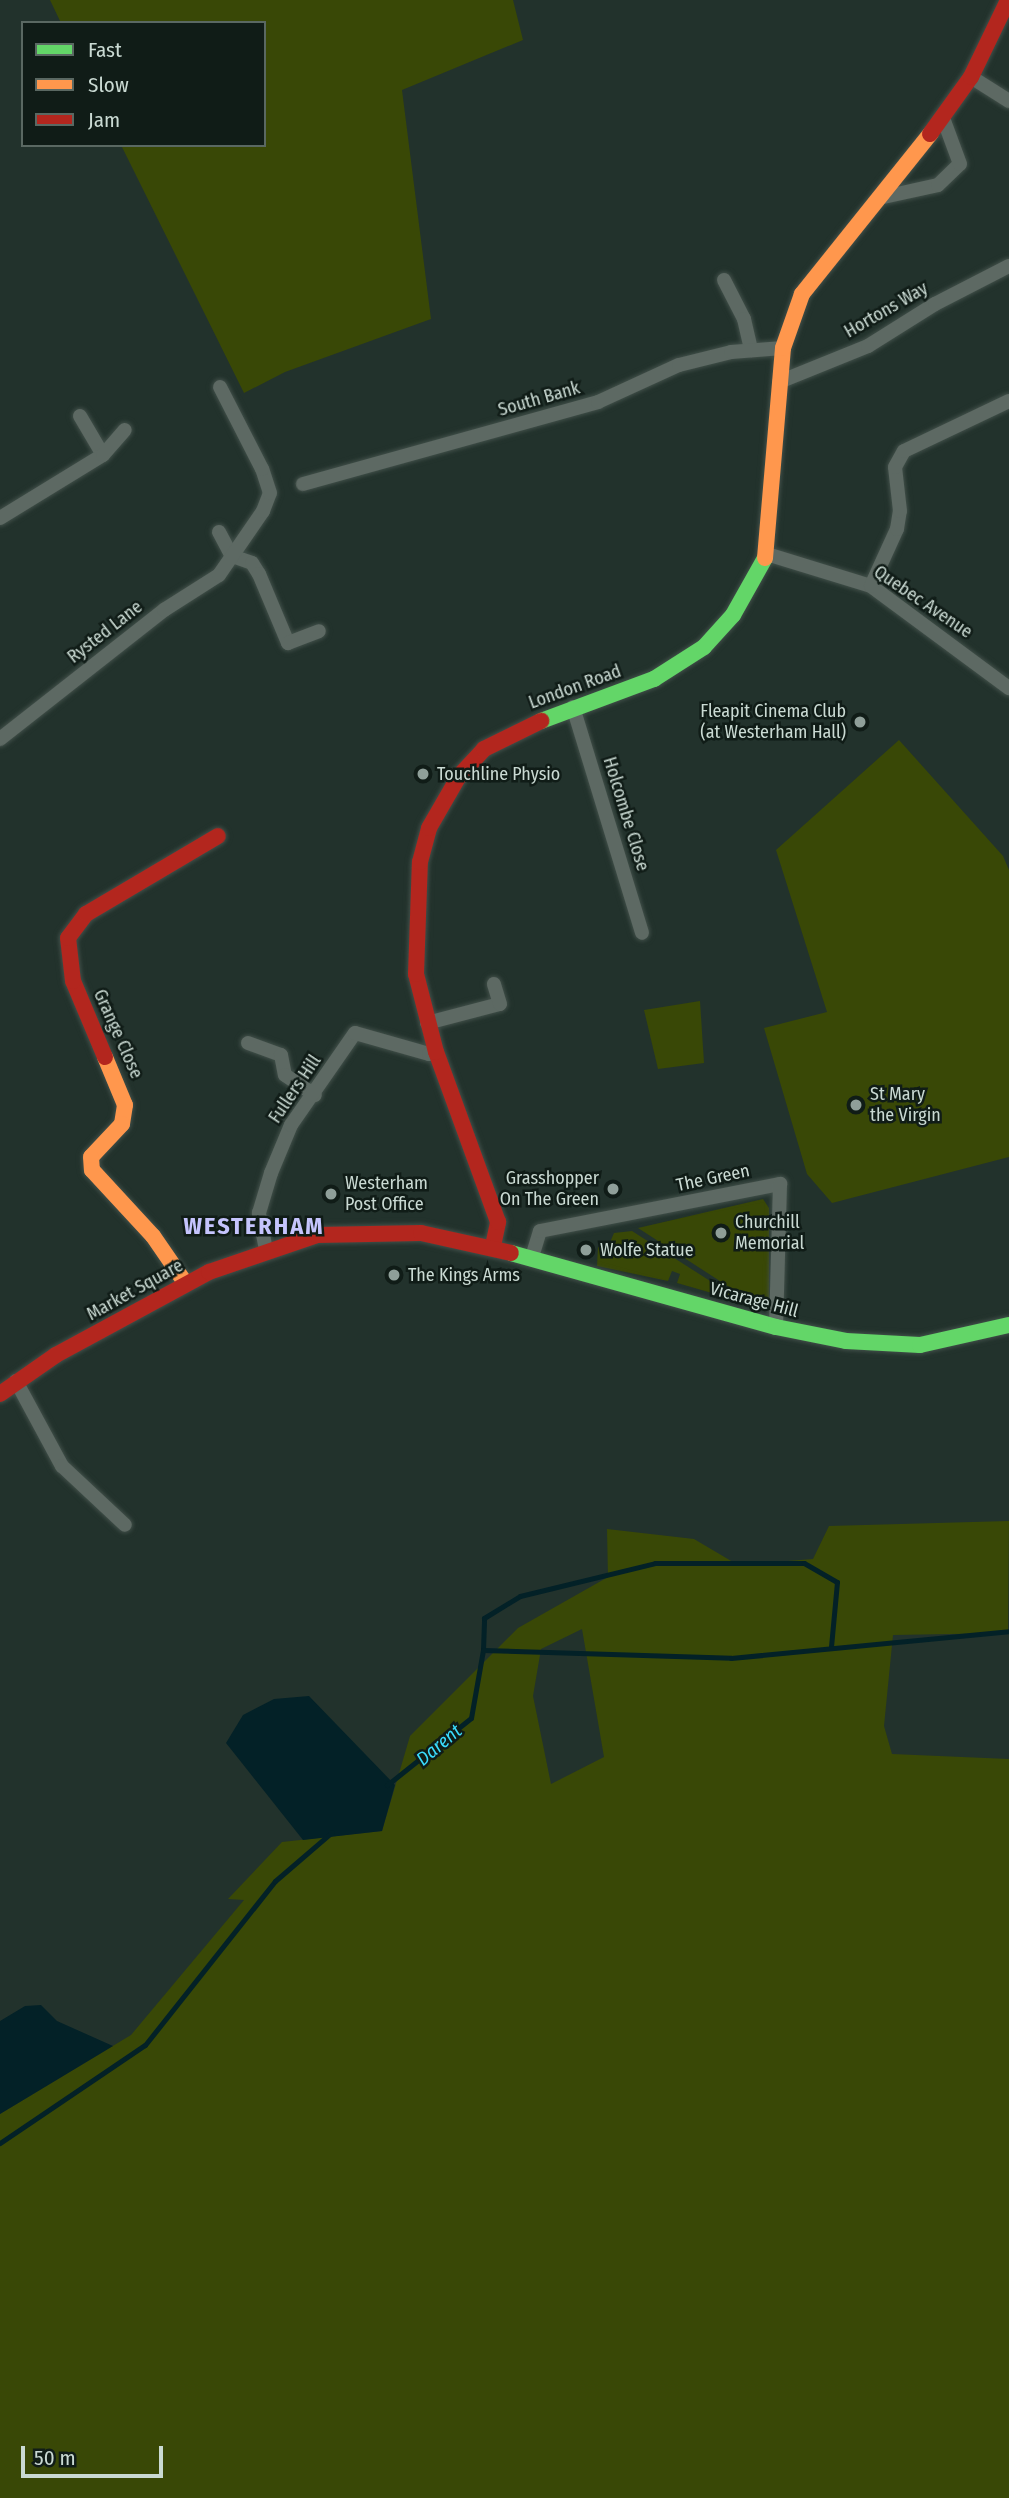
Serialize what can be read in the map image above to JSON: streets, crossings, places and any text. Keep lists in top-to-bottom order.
{
  "streets": {
    "street": [
      "Hortons Way",
      "South Bank",
      "Quebec Avenue",
      "Rysted Lane",
      "London Road",
      "Holcombe Close",
      "Grange Close",
      "Fullers Hill",
      "The Green",
      "Market Square",
      "Vicarage Hill"
    ]
  },
  "crossings": [
    ["Hortons Way", "London Road"],
    ["South Bank", "London Road"],
    ["Quebec Avenue", "London Road"],
    ["London Road", "Holcombe Close"],
    ["London Road", "Fullers Hill"],
    ["London Road", "Market Square"],
    ["London Road", "Vicarage Hill"],
    ["Grange Close", "Market Square"],
    ["Fullers Hill", "Market Square"],
    ["The Green", "Vicarage Hill"],
    ["Market Square", "Vicarage Hill"]
  ],
  "districts": ["WESTERHAM"],
  "water": ["Darent"],
  "places": [
    "Fleapit Cinema Club (at Westerham Hall)",
    "Touchline Physio",
    "St Mary the Virgin",
    "Grasshopper On The Green",
    "Westerham Post Office",
    "Churchill Memorial",
    "Wolfe Statue",
    "The Kings Arms"
  ],
  "legend": ["Fast", "Slow", "Jam"],
  "scale_bar": "50 m"
}
